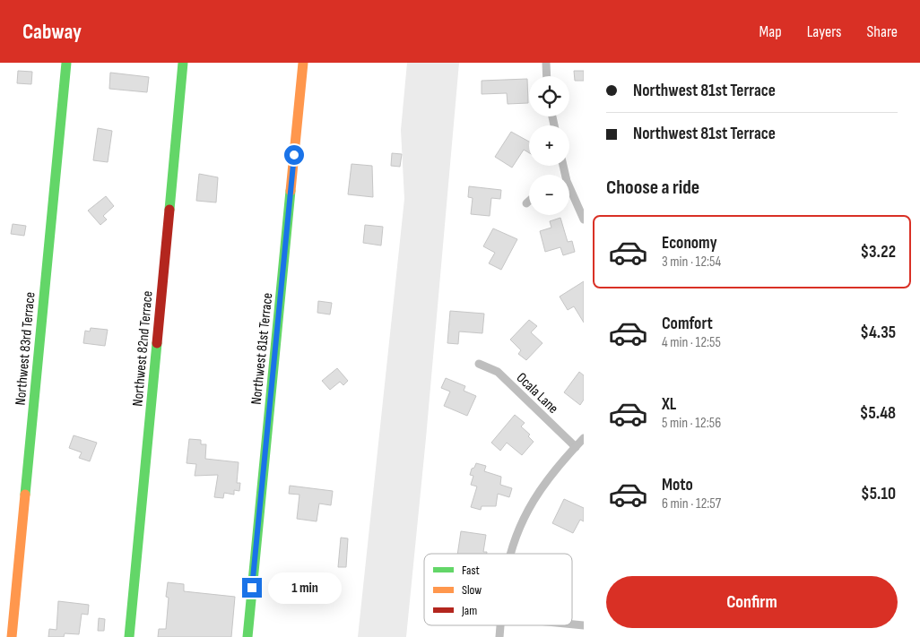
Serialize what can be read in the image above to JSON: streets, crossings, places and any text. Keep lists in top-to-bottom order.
{
  "streets": {
    "street": [
      "Northwest 83rd Terrace",
      "Northwest 82nd Terrace",
      "Northwest 81st Terrace",
      "Ocala Lane"
    ]
  },
  "legend": ["Fast", "Slow", "Jam"],
  "page": {
    "header": "Cabway",
    "nav": ["Map", "Layers", "Share"],
    "banner": ["Northwest 81st Terrace", "Northwest 81st Terrace"],
    "map_buttons": ["+", "−"],
    "heading": "Choose a ride",
    "list": [
      {
        "name": "Economy",
        "note": "3 min · 12:54",
        "value": "$3.22"
      },
      {
        "name": "Comfort",
        "note": "4 min · 12:55",
        "value": "$4.35"
      },
      {
        "name": "XL",
        "note": "5 min · 12:56",
        "value": "$5.48"
      },
      {
        "name": "Moto",
        "note": "6 min · 12:57",
        "value": "$5.10"
      }
    ],
    "buttons": "Confirm",
    "bubble": "1 min"
  }
}
